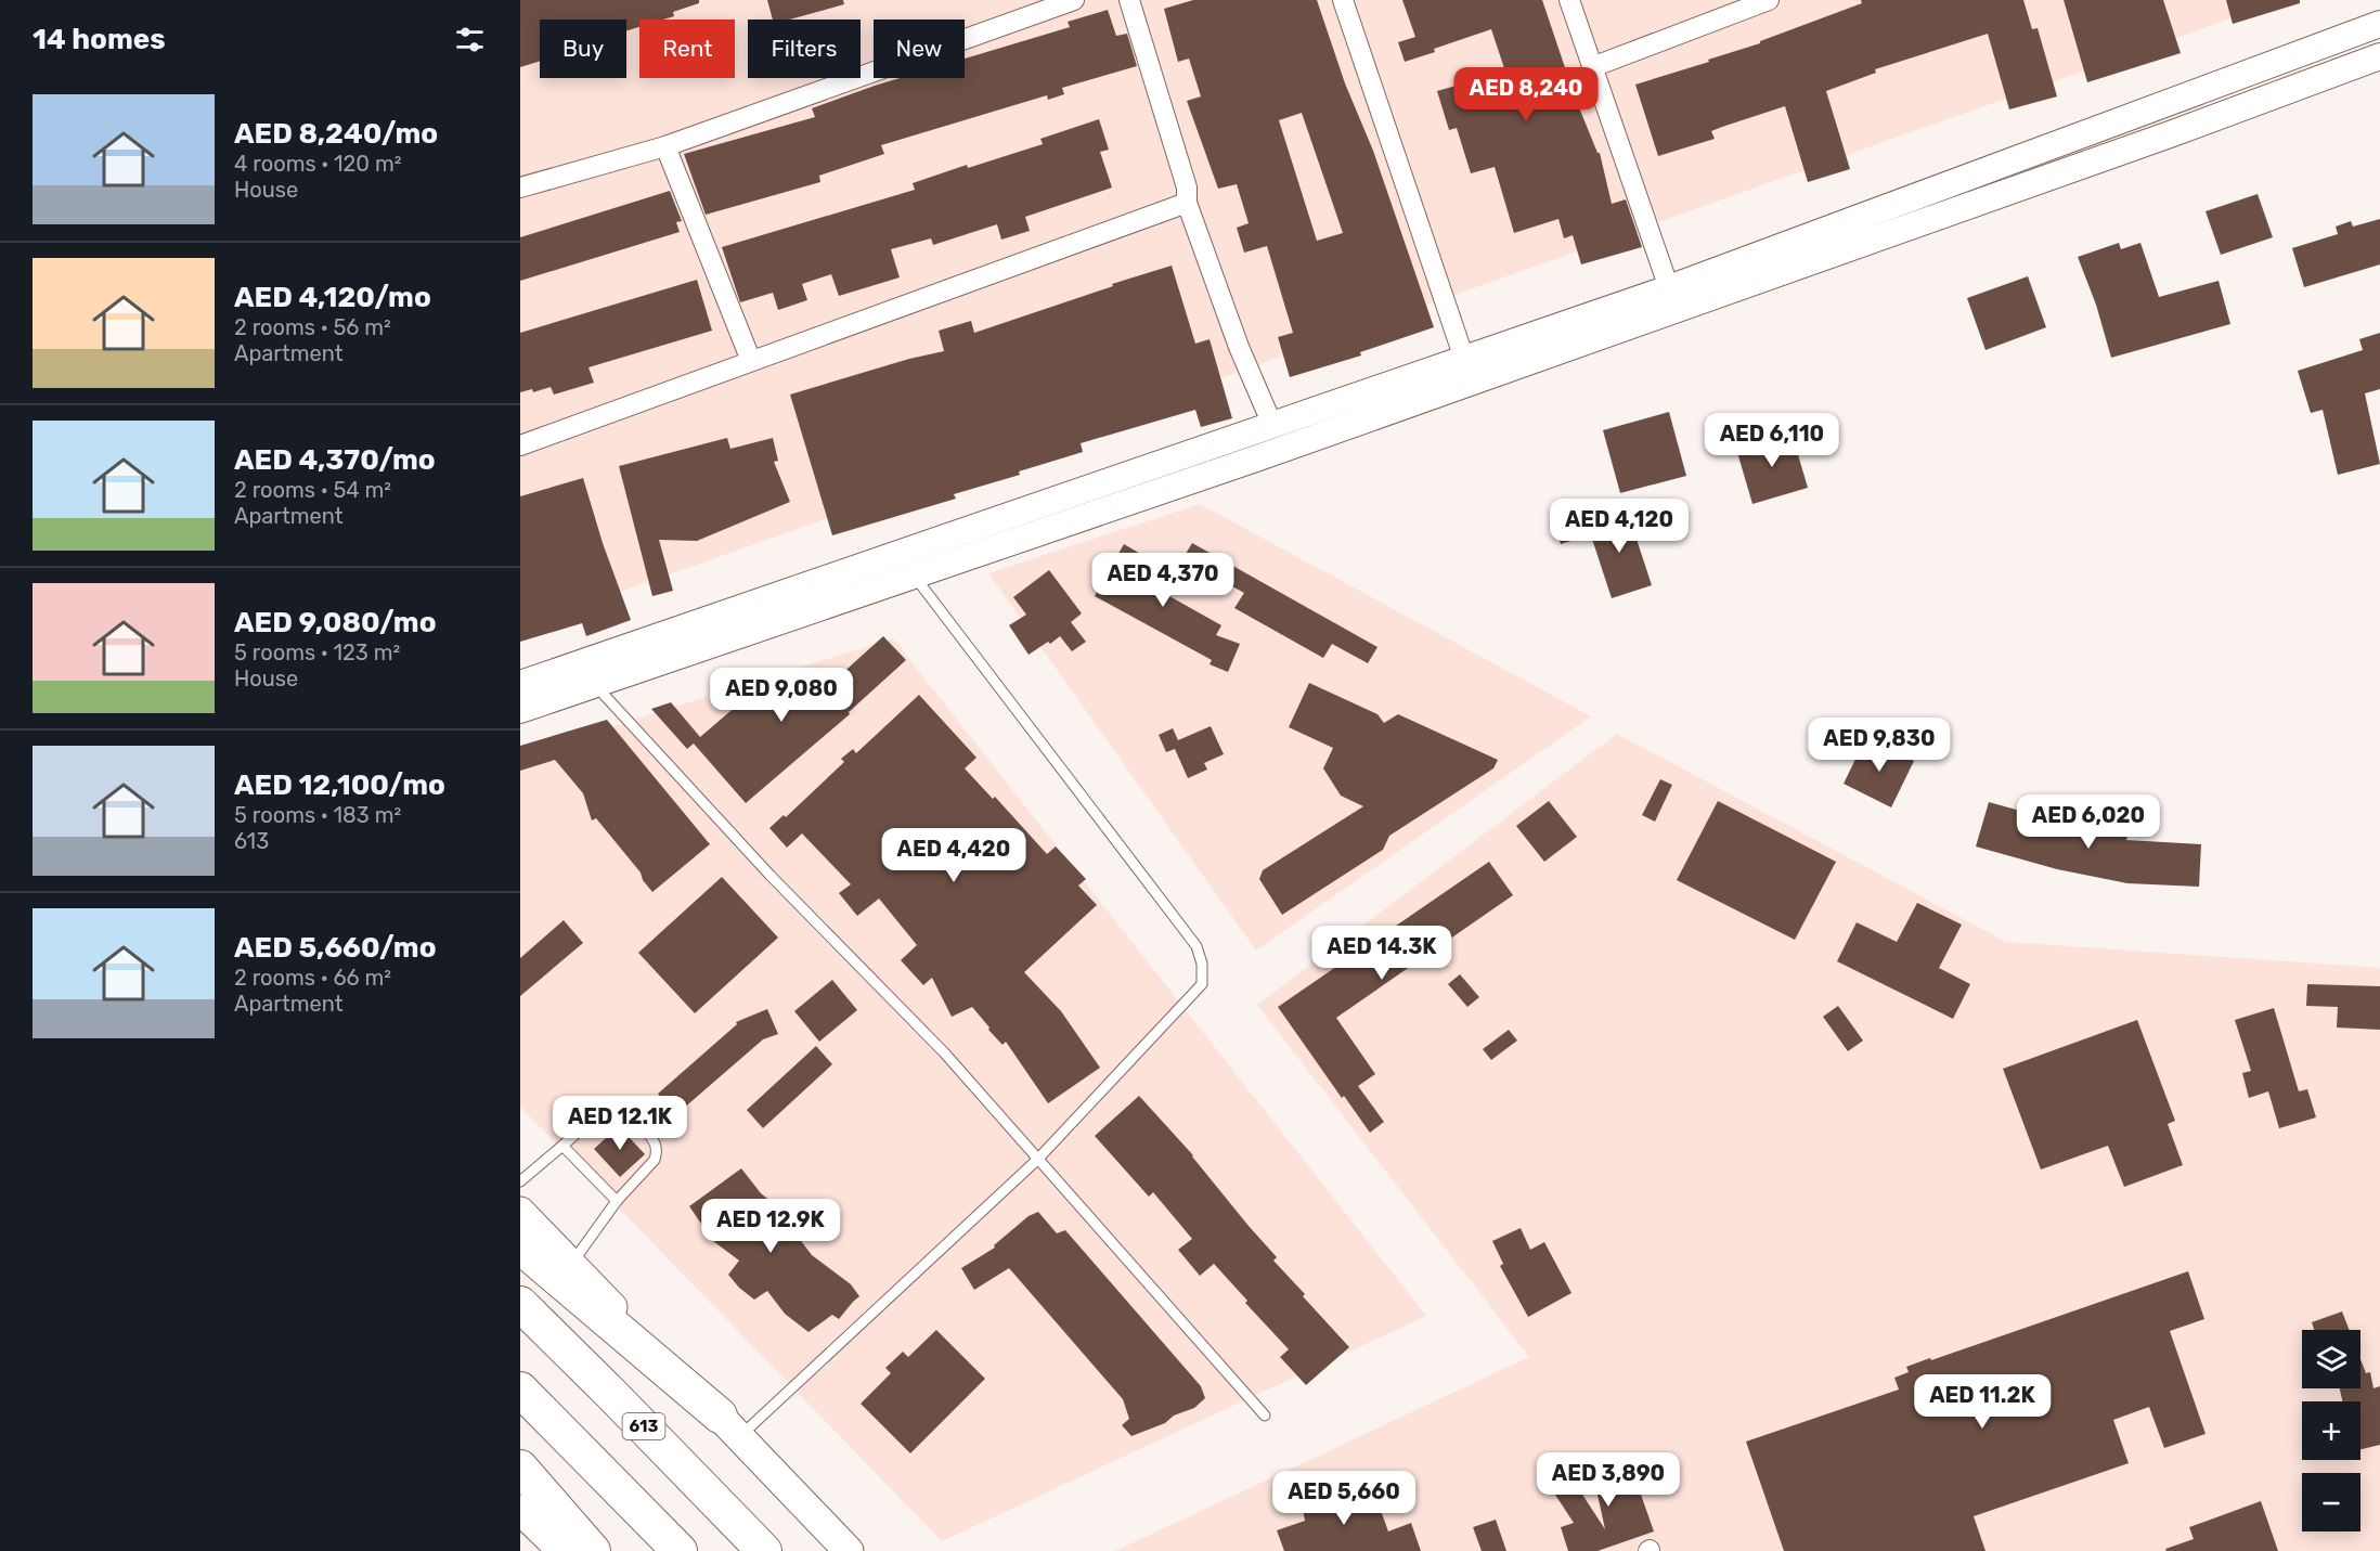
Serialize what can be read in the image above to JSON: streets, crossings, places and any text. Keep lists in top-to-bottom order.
{
  "streets": {
    "highway": ["613"]
  },
  "page": {
    "heading": "14 homes",
    "chip": [
      "Buy",
      "Rent",
      "Filters",
      "New"
    ],
    "price": [
      "AED 8,240",
      "AED 6,110",
      "AED 4,120",
      "AED 4,370",
      "AED 9,080",
      "AED 9,830",
      "AED 6,020",
      "AED 4,420",
      "AED 14.3K",
      "AED 12.1K",
      "AED 12.9K",
      "AED 11.2K",
      "AED 3,890",
      "AED 5,660"
    ],
    "list": [
      {
        "name": "AED 8,240/mo",
        "note": "4 rooms · 120 m² · House"
      },
      {
        "name": "AED 4,120/mo",
        "note": "2 rooms · 56 m² · Apartment"
      },
      {
        "name": "AED 4,370/mo",
        "note": "2 rooms · 54 m² · Apartment"
      },
      {
        "name": "AED 9,080/mo",
        "note": "5 rooms · 123 m² · House"
      },
      {
        "name": "AED 12,100/mo",
        "note": "5 rooms · 183 m² · 613"
      },
      {
        "name": "AED 5,660/mo",
        "note": "2 rooms · 66 m² · Apartment"
      }
    ],
    "map_buttons": ["+", "−"]
  }
}
